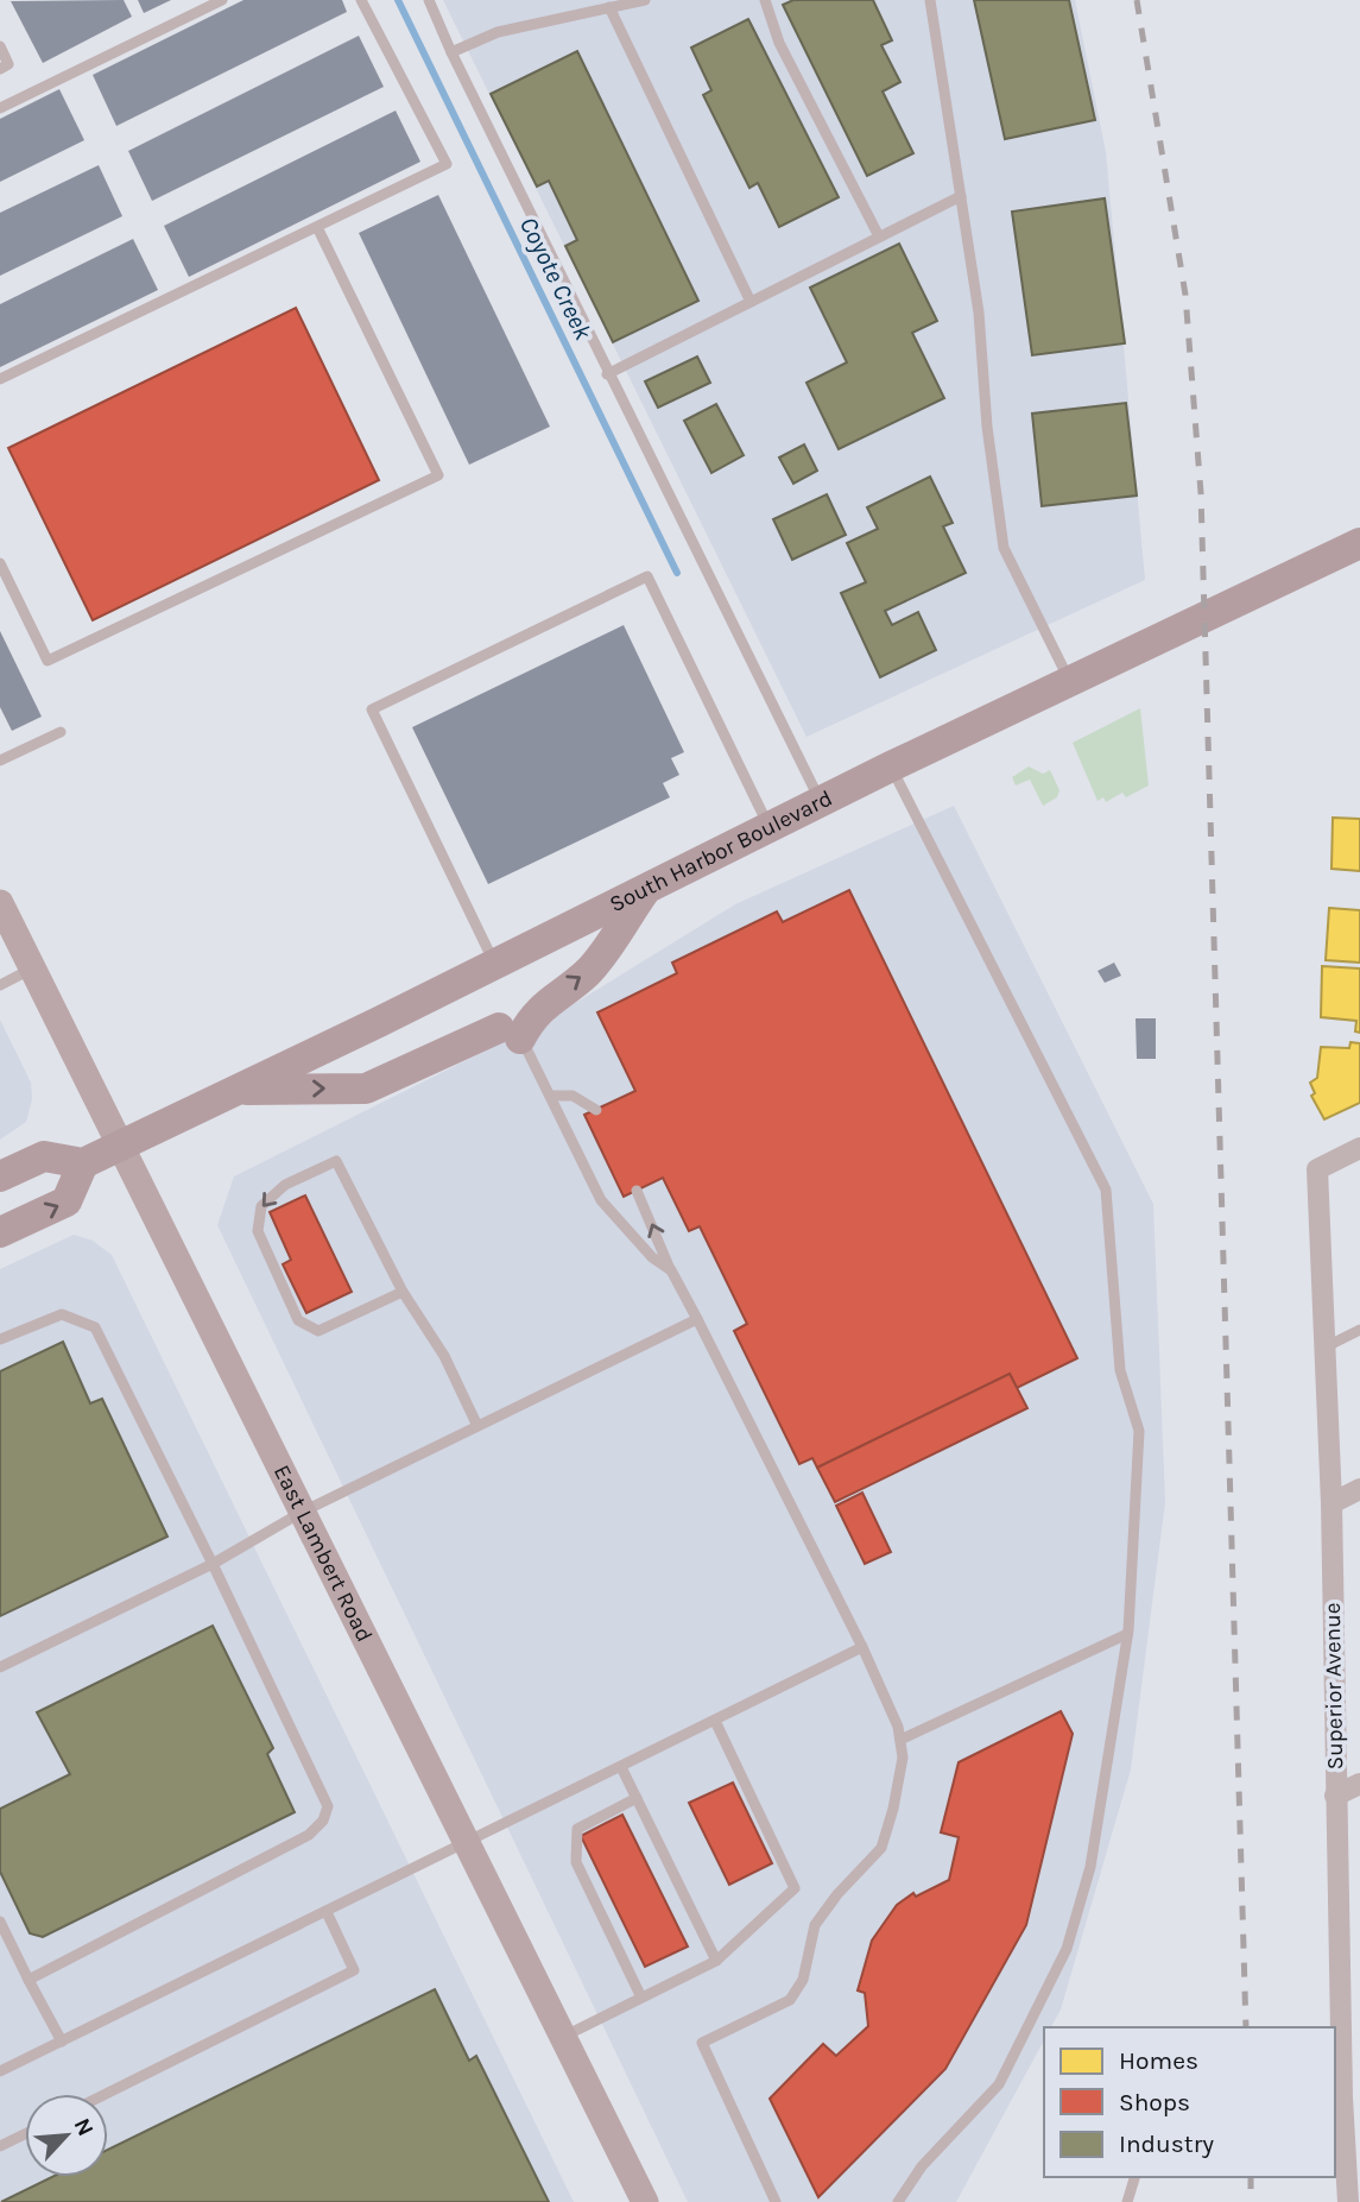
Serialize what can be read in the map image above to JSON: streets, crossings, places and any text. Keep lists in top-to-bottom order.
{
  "streets": {
    "main road": ["South Harbor Boulevard", "East Lambert Road"],
    "street": ["Superior Avenue"]
  },
  "crossings": [
    ["South Harbor Boulevard", "East Lambert Road"]
  ],
  "water": ["Coyote Creek"],
  "legend": ["Homes", "Shops", "Industry"],
  "north": "top right"
}
